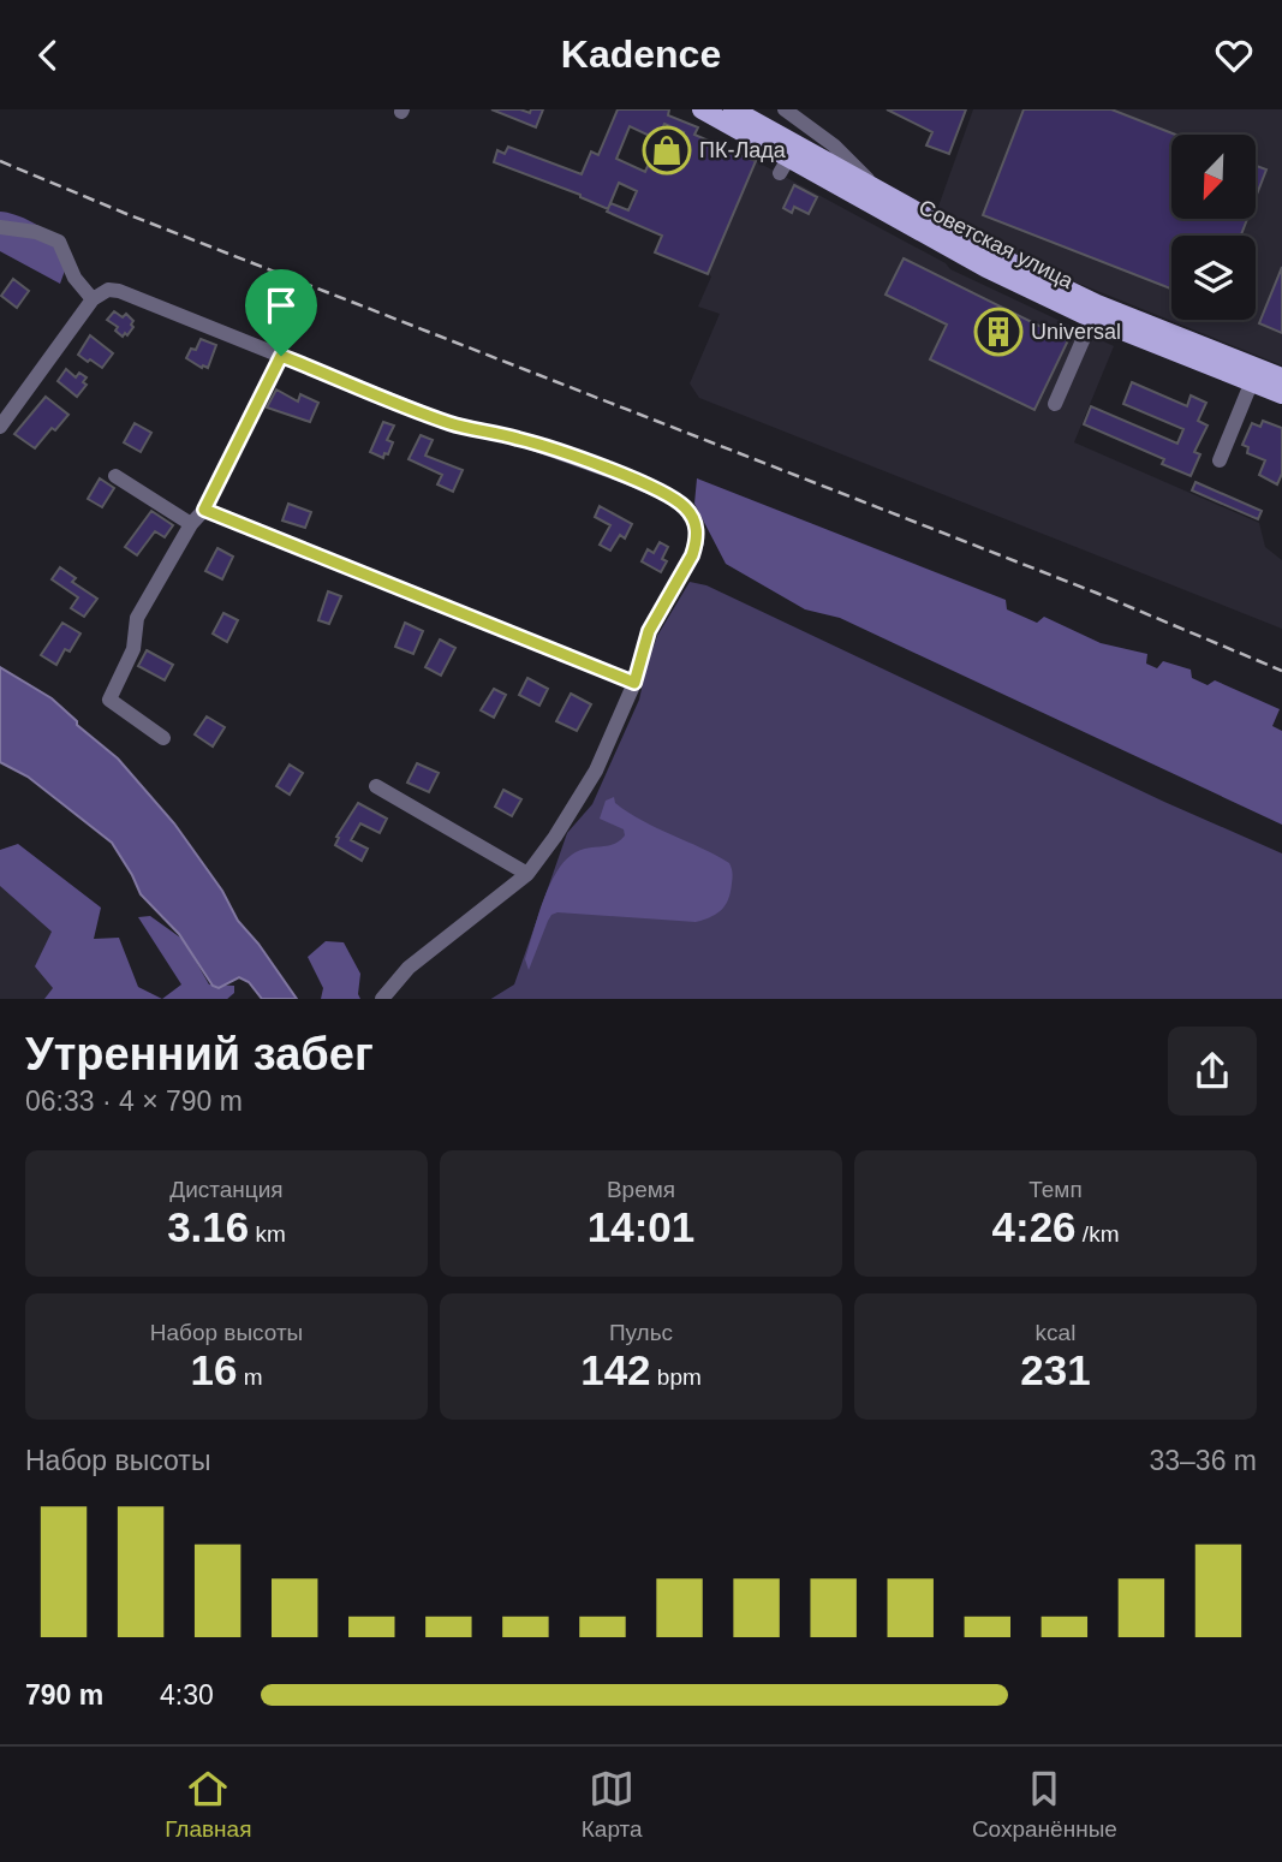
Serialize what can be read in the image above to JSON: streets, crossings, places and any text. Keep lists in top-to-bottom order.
{
  "streets": {
    "main road": ["Советская улица"]
  },
  "places": {
    "shop": ["ПК-Лада"],
    "building": ["Universal"]
  },
  "north": "bottom left",
  "page": {
    "header": "Kadence",
    "heading": ["Утренний забег", "06:33 · 4 × 790 m"],
    "stats": [
      ["Дистанция", "3.16 km"],
      ["Время", "14:01"],
      ["Темп", "4:26 /km"],
      ["Набор высоты", "16 m"],
      ["Пульс", "142 bpm"],
      ["kcal", "231"]
    ],
    "chart": ["Набор высоты", "33–36 m"],
    "list": [
      {
        "name": "790 m",
        "note": "4:30"
      }
    ],
    "tabs": ["Главная", "Карта", "Сохранённые"]
  }
}
